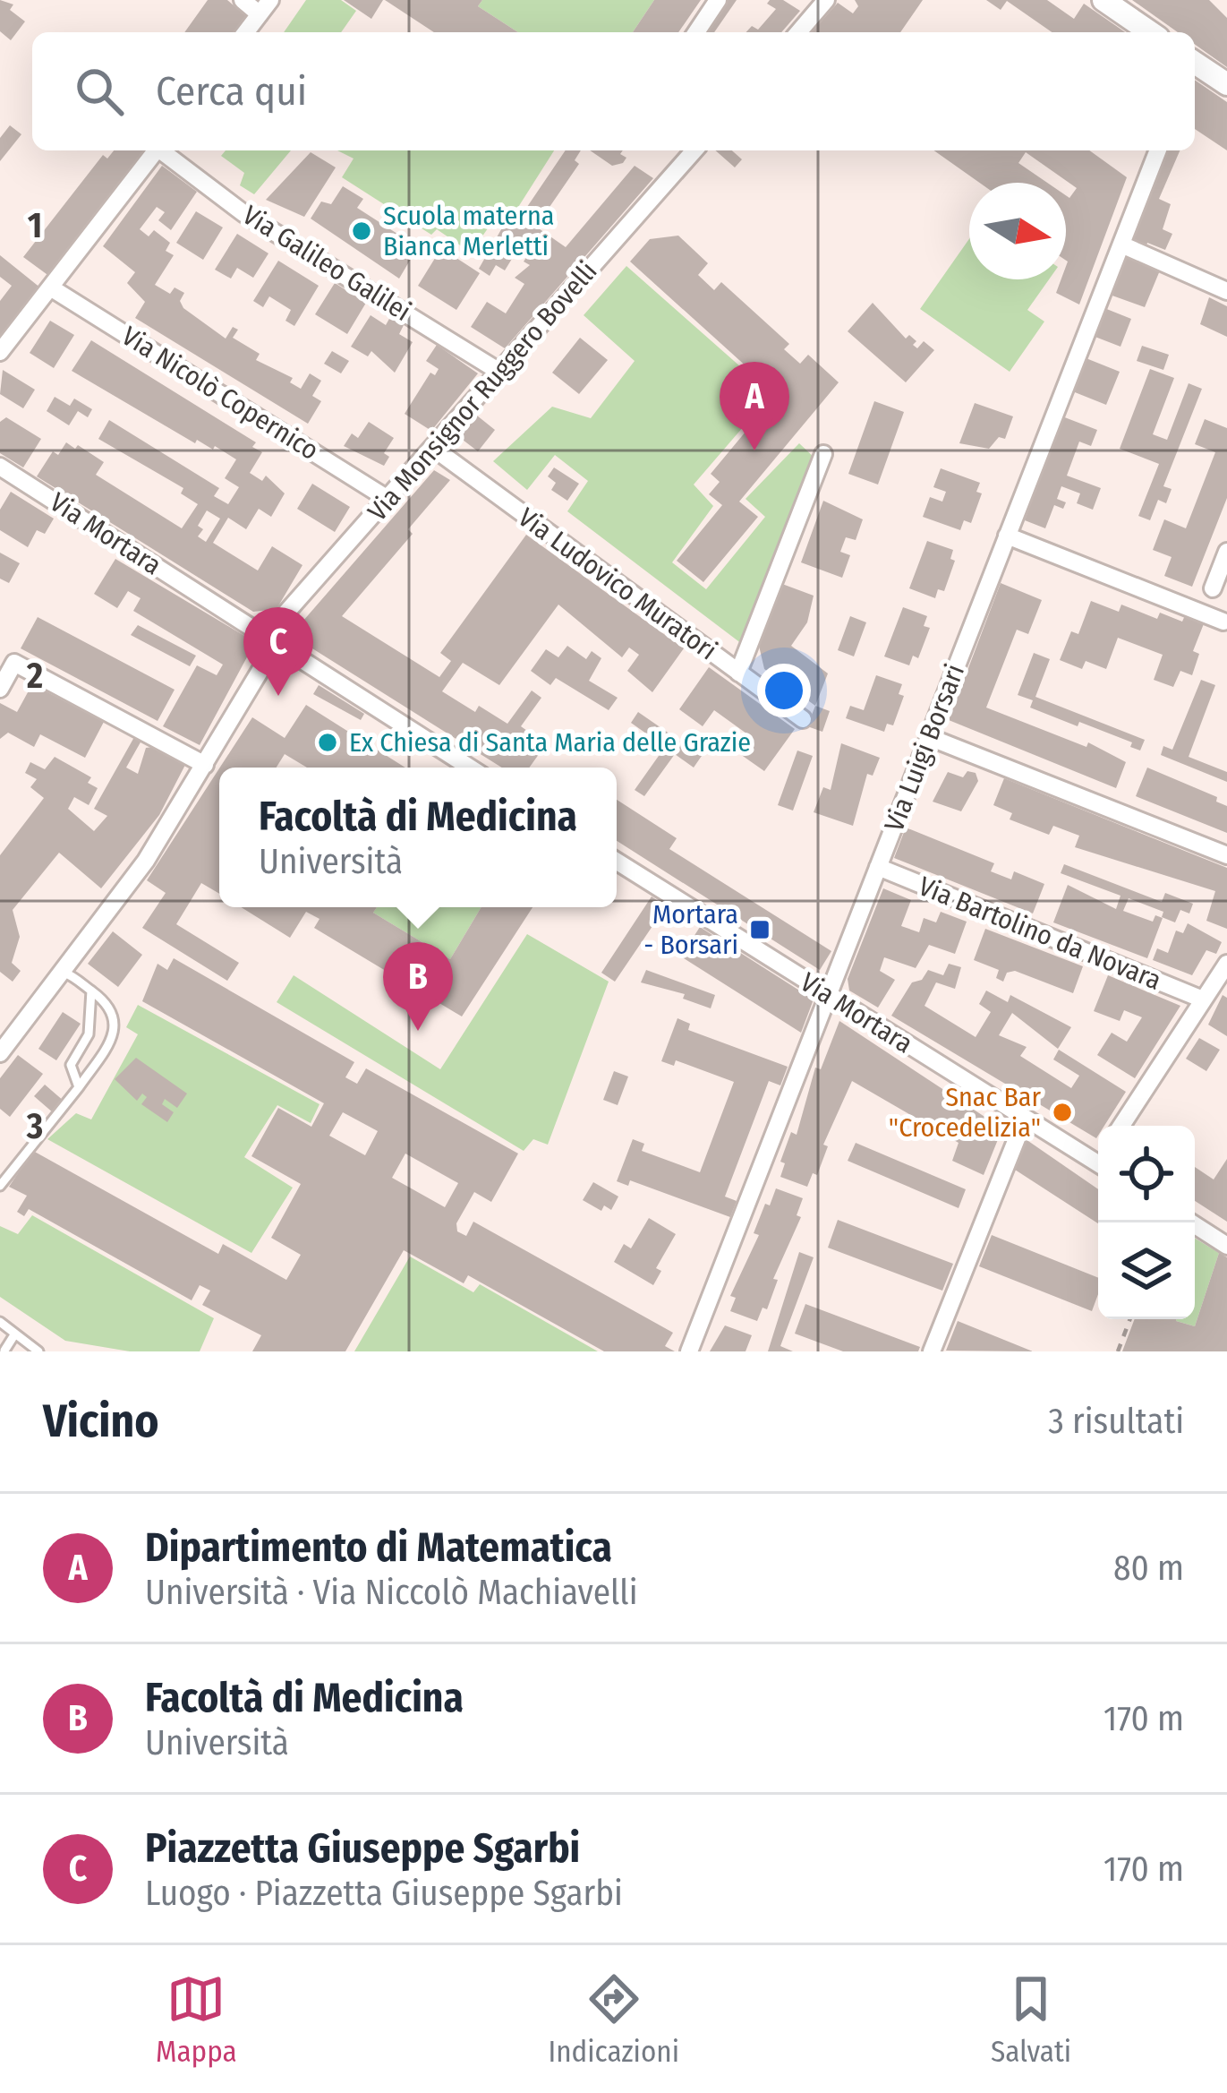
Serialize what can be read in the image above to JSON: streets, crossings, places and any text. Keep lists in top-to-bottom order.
{
  "streets": {
    "street": [
      "Via Galileo Galilei",
      "Via Monsignor Ruggero Bovelli",
      "Via Nicolò Copernico",
      "Via Mortara",
      "Via Ludovico Muratori",
      "Via Luigi Borsari",
      "Via Bartolino da Novara"
    ]
  },
  "crossings": [
    ["Via Galileo Galilei", "Via Monsignor Ruggero Bovelli"],
    ["Via Monsignor Ruggero Bovelli", "Via Nicolò Copernico"],
    ["Via Monsignor Ruggero Bovelli", "Via Mortara"],
    ["Via Monsignor Ruggero Bovelli", "Via Ludovico Muratori"],
    ["Via Mortara", "Via Luigi Borsari"],
    ["Via Luigi Borsari", "Via Bartolino da Novara"]
  ],
  "places": {
    "other": ["Scuola materna Bianca Merletti", "Ex Chiesa di Santa Maria delle Grazie", "Snac Bar \"Crocedelizia\""],
    "transit": ["Mortara - Borsari"]
  },
  "north": "right",
  "page": {
    "search": "Cerca qui",
    "pins": ["A", "C", "B"],
    "popup": ["Facoltà di Medicina", "Università"],
    "heading": ["Vicino", "3 risultati"],
    "list": [
      {
        "mark": "A",
        "name": "Dipartimento di Matematica",
        "note": "Università · Via Niccolò Machiavelli",
        "value": "80 m"
      },
      {
        "mark": "B",
        "name": "Facoltà di Medicina",
        "note": "Università",
        "value": "170 m"
      },
      {
        "mark": "C",
        "name": "Piazzetta Giuseppe Sgarbi",
        "note": "Luogo · Piazzetta Giuseppe Sgarbi",
        "value": "170 m"
      }
    ],
    "nav": ["Mappa", "Indicazioni", "Salvati"]
  },
  "grid": {
    "rows": ["1", "2", "3"]
  }
}
